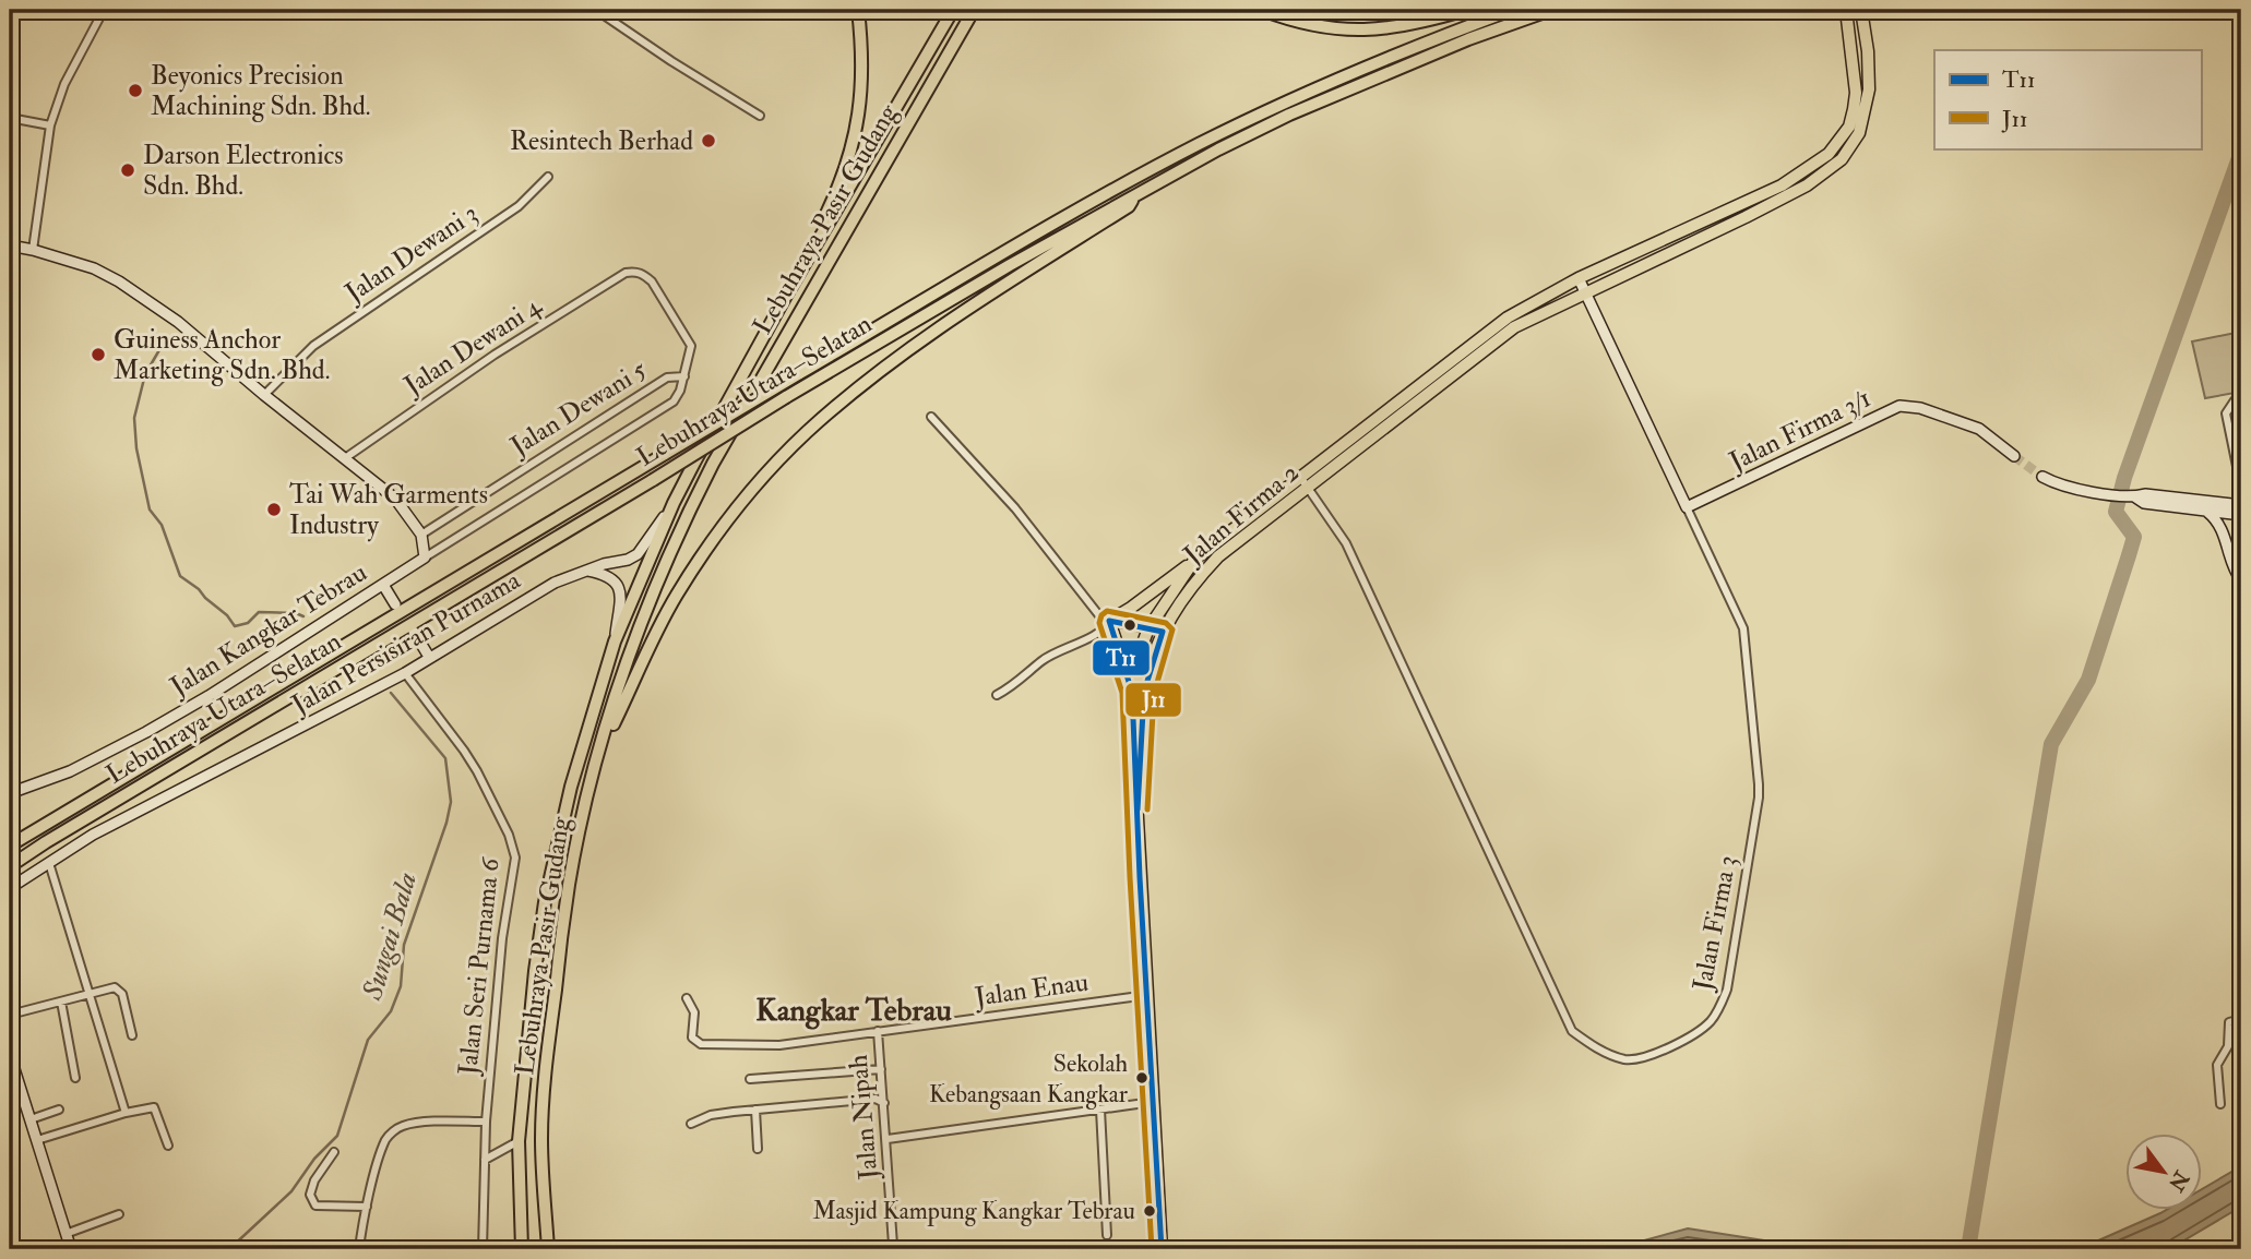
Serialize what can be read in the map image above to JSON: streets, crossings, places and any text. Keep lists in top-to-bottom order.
{
  "streets": {
    "highway": ["Lebuhraya Pasir Gudang", "Lebuhraya Utara–Selatan"],
    "main road": ["Jalan Firma 2"],
    "street": [
      "Jalan Dewani 3",
      "Jalan Dewani 4",
      "Jalan Dewani 5",
      "Jalan Firma 3/1",
      "Jalan Kangkar Tebrau",
      "Jalan Persisiran Purnama",
      "Jalan Firma 3",
      "Jalan Seri Purnama 6",
      "Jalan Enau",
      "Jalan Nipah"
    ]
  },
  "crossings": [
    ["Lebuhraya Pasir Gudang", "Jalan Persisiran Purnama"],
    ["Jalan Dewani 4", "Jalan Dewani 5"],
    ["Jalan Dewani 4", "Jalan Kangkar Tebrau"],
    ["Jalan Dewani 5", "Jalan Kangkar Tebrau"],
    ["Jalan Firma 3/1", "Jalan Firma 3"],
    ["Jalan Firma 2", "Jalan Firma 3"],
    ["Jalan Persisiran Purnama", "Jalan Seri Purnama 6"],
    ["Jalan Enau", "Jalan Nipah"]
  ],
  "districts": ["Kangkar Tebrau"],
  "water": ["Sungai Bala"],
  "places": [
    "Beyonics Precision Machining Sdn. Bhd.",
    "Resintech Berhad",
    "Darson Electronics Sdn. Bhd.",
    "Guiness Anchor Marketing Sdn. Bhd.",
    "Tai Wah Garments Industry",
    "Sekolah Kebangsaan Kangkar",
    "Masjid Kampung Kangkar Tebrau"
  ],
  "lines": ["transit line J11", "transit line T11"],
  "legend": ["T11", "J11"],
  "north": "bottom right"
}
